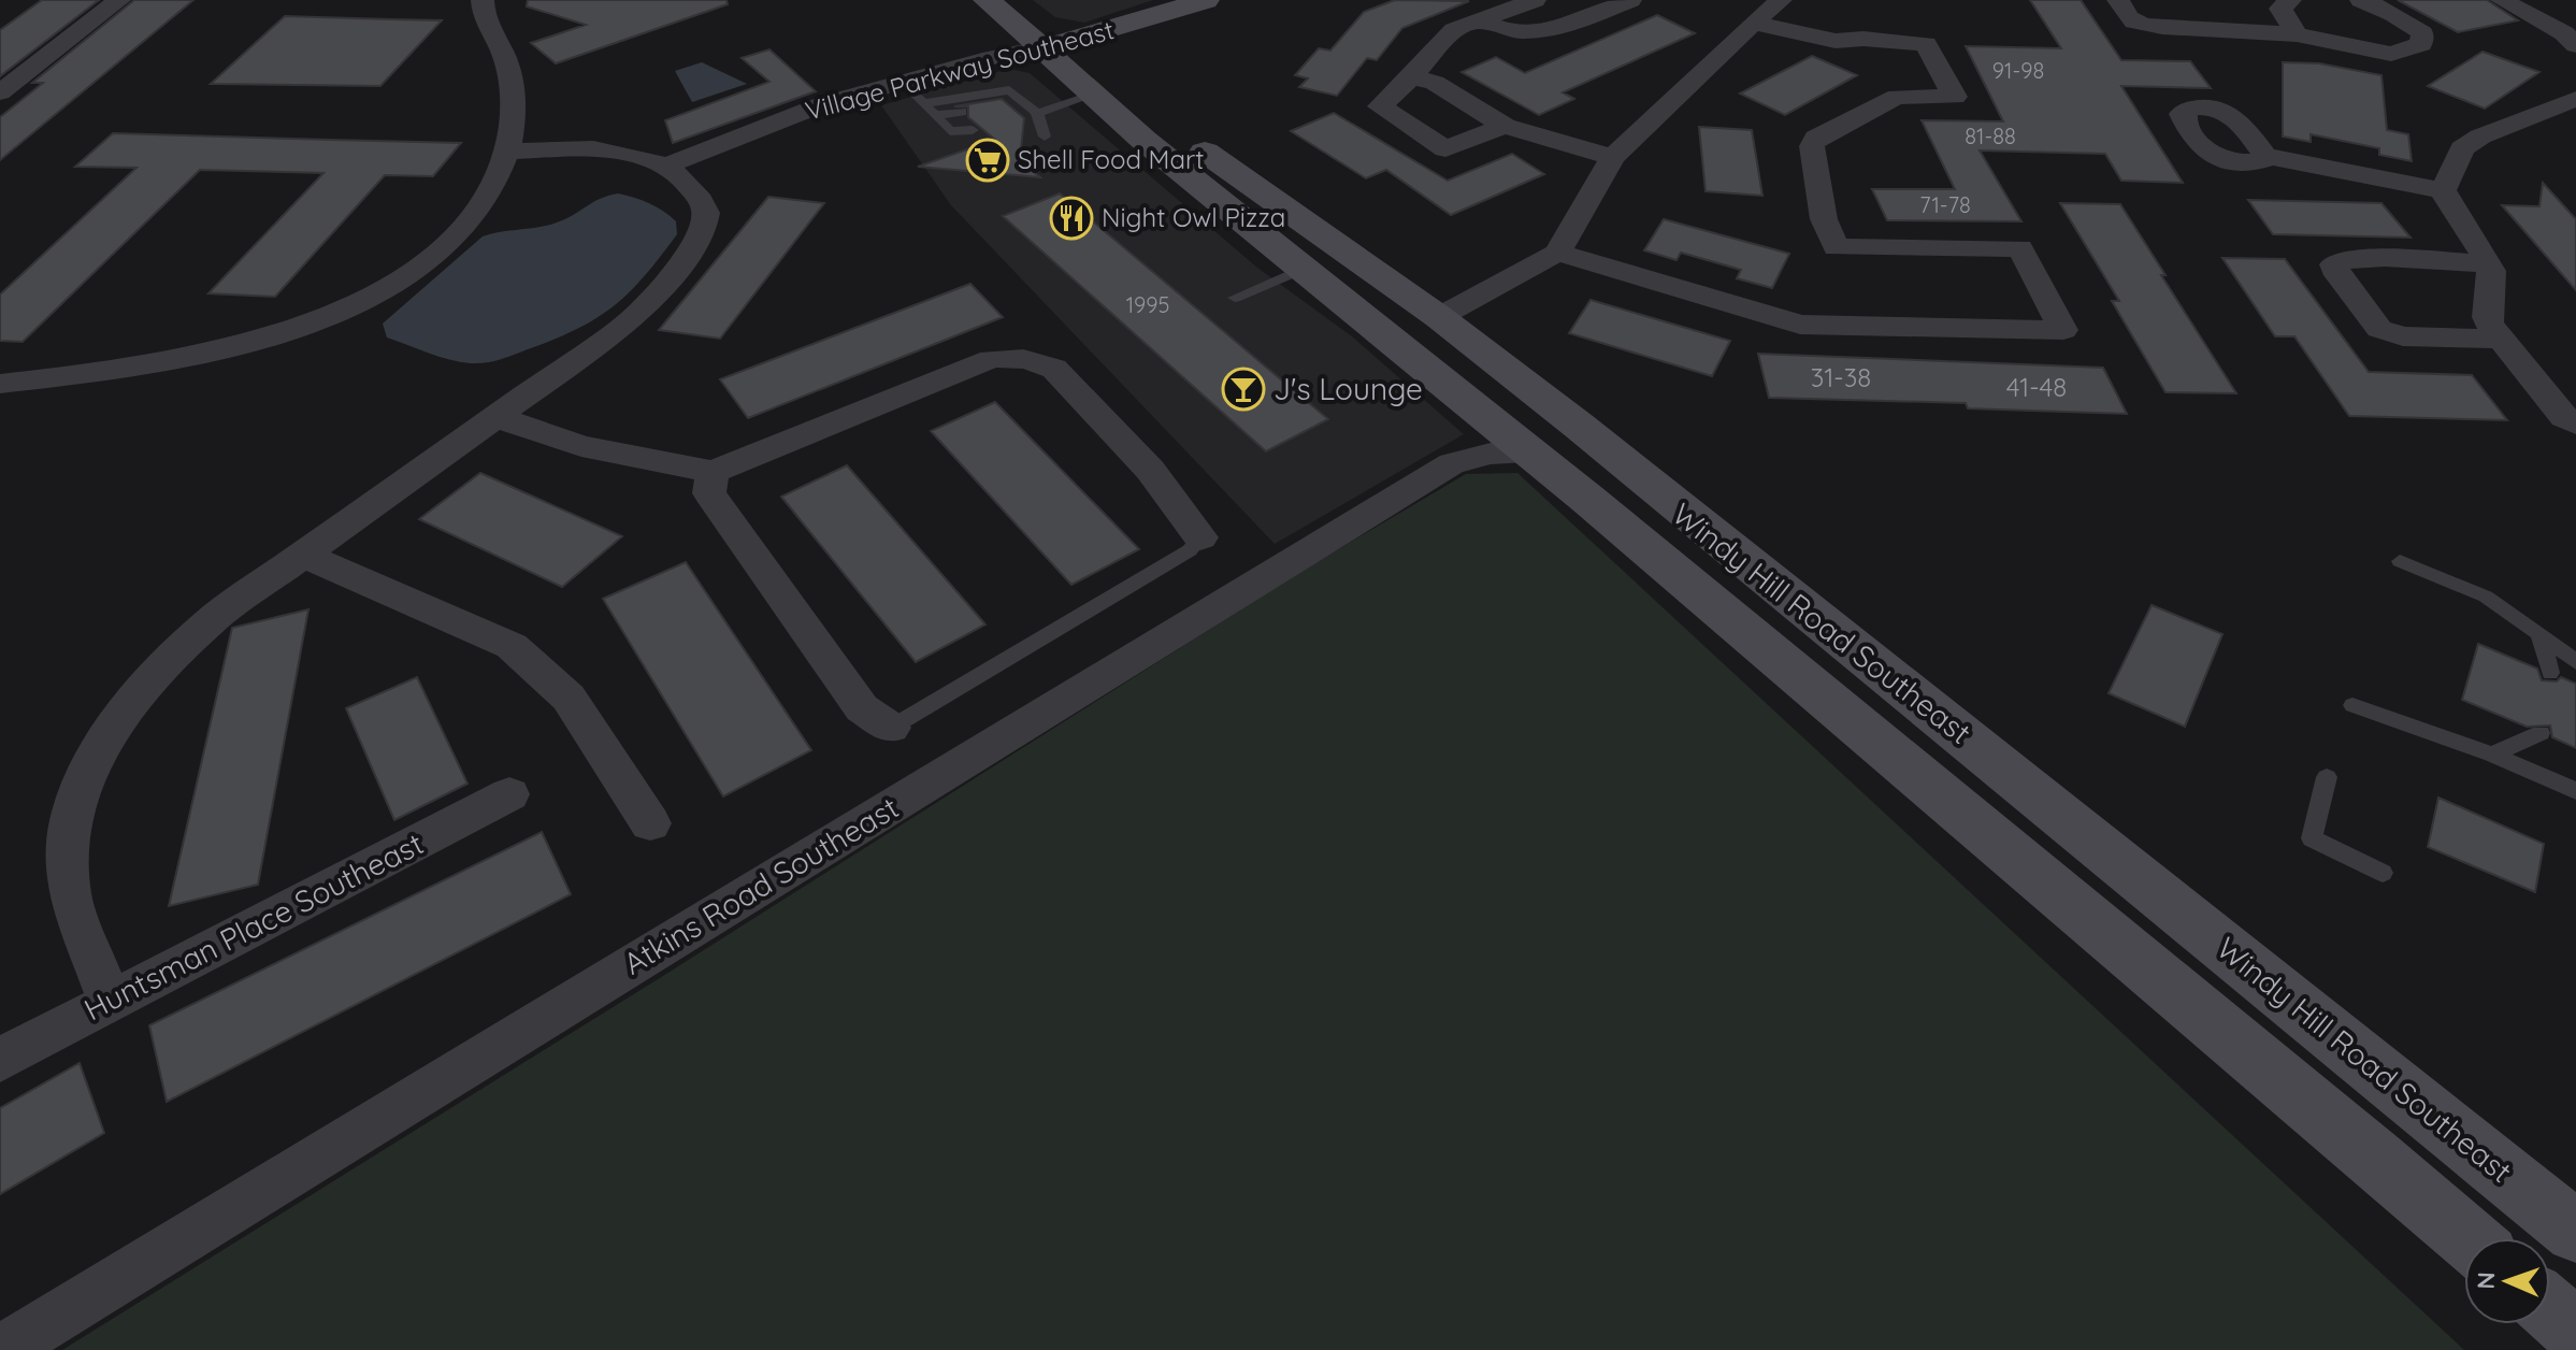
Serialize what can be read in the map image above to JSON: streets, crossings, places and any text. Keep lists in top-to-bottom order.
{
  "streets": {
    "main road": ["Village Parkway Southeast", "Windy Hill Road Southeast"],
    "street": ["Atkins Road Southeast", "Huntsman Place Southeast"]
  },
  "crossings": [
    ["Village Parkway Southeast", "Windy Hill Road Southeast"],
    ["Windy Hill Road Southeast", "Atkins Road Southeast"]
  ],
  "places": {
    "supermarket": ["Shell Food Mart"],
    "restaurant": ["Night Owl Pizza"],
    "bar": ["J's Lounge"]
  },
  "house_numbers": [
    "91-98",
    "81-88",
    "71-78",
    "1995",
    "31-38",
    "41-48"
  ],
  "north": "left"
}
